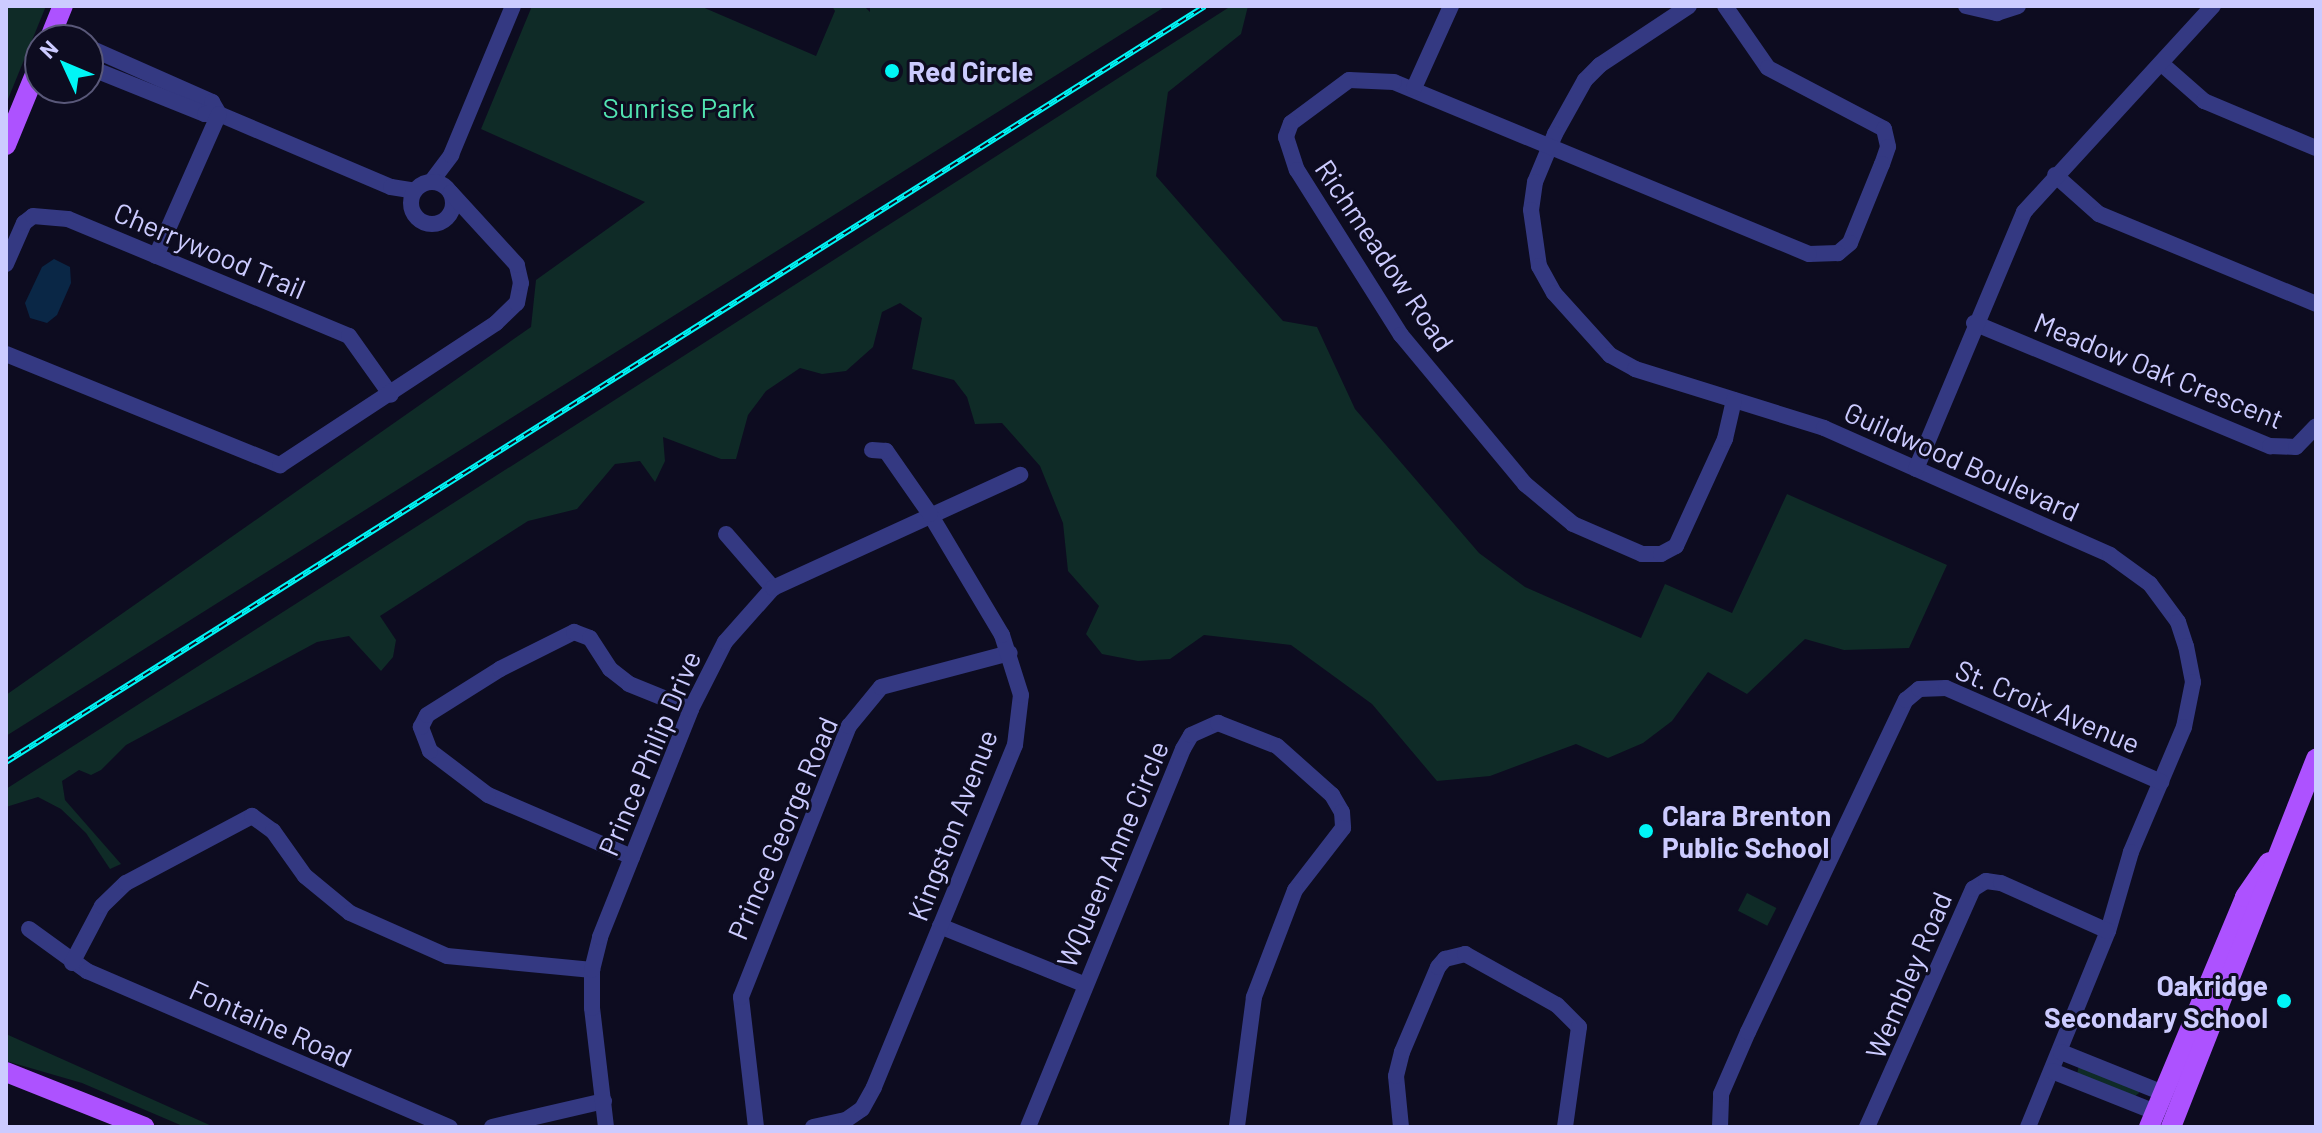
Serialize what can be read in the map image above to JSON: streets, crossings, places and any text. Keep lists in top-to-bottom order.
{
  "streets": {
    "street": [
      "Cherrywood Trail",
      "Richmeadow Road",
      "Meadow Oak Crescent",
      "Guildwood Boulevard",
      "St. Croix Avenue",
      "Prince Philip Drive",
      "Kingston Avenue",
      "Prince George Road",
      "WQueen Anne Circle",
      "Wembley Road",
      "Fontaine Road"
    ]
  },
  "crossings": [
    ["Richmeadow Road", "Guildwood Boulevard"],
    ["Guildwood Boulevard", "St. Croix Avenue"],
    ["Guildwood Boulevard", "Wembley Road"],
    ["Prince Philip Drive", "Kingston Avenue"],
    ["Kingston Avenue", "Prince George Road"]
  ],
  "parks": ["Sunrise Park"],
  "places": ["Red Circle", "Clara Brenton Public School", "Oakridge Secondary School"],
  "north": "top left"
}
